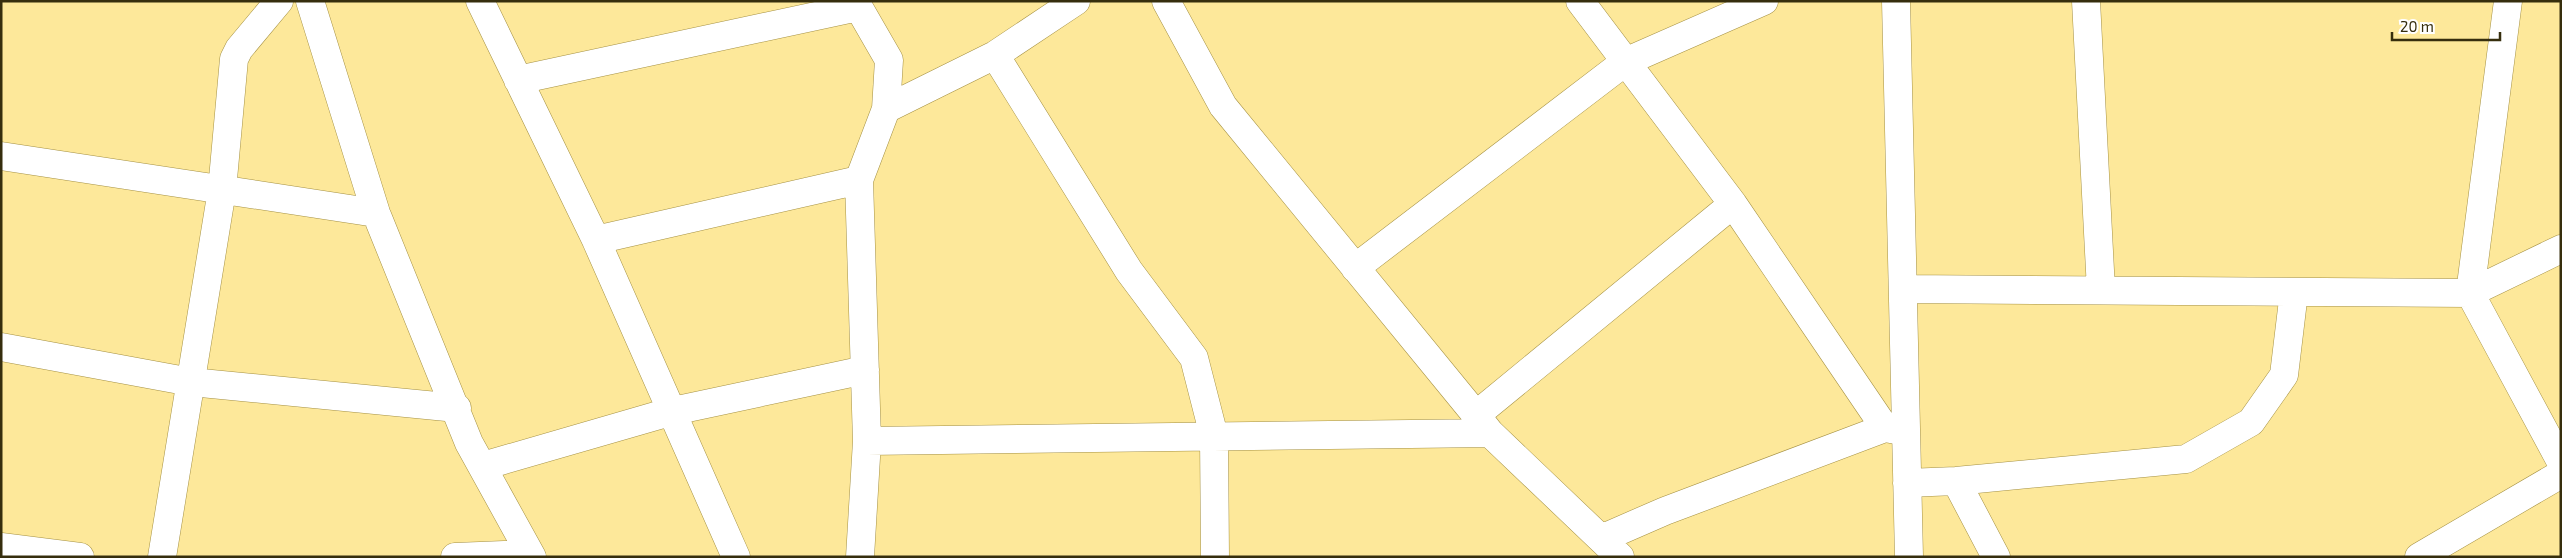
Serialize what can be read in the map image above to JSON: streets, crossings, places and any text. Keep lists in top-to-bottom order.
{
  "scale_bar": "20 m"
}
